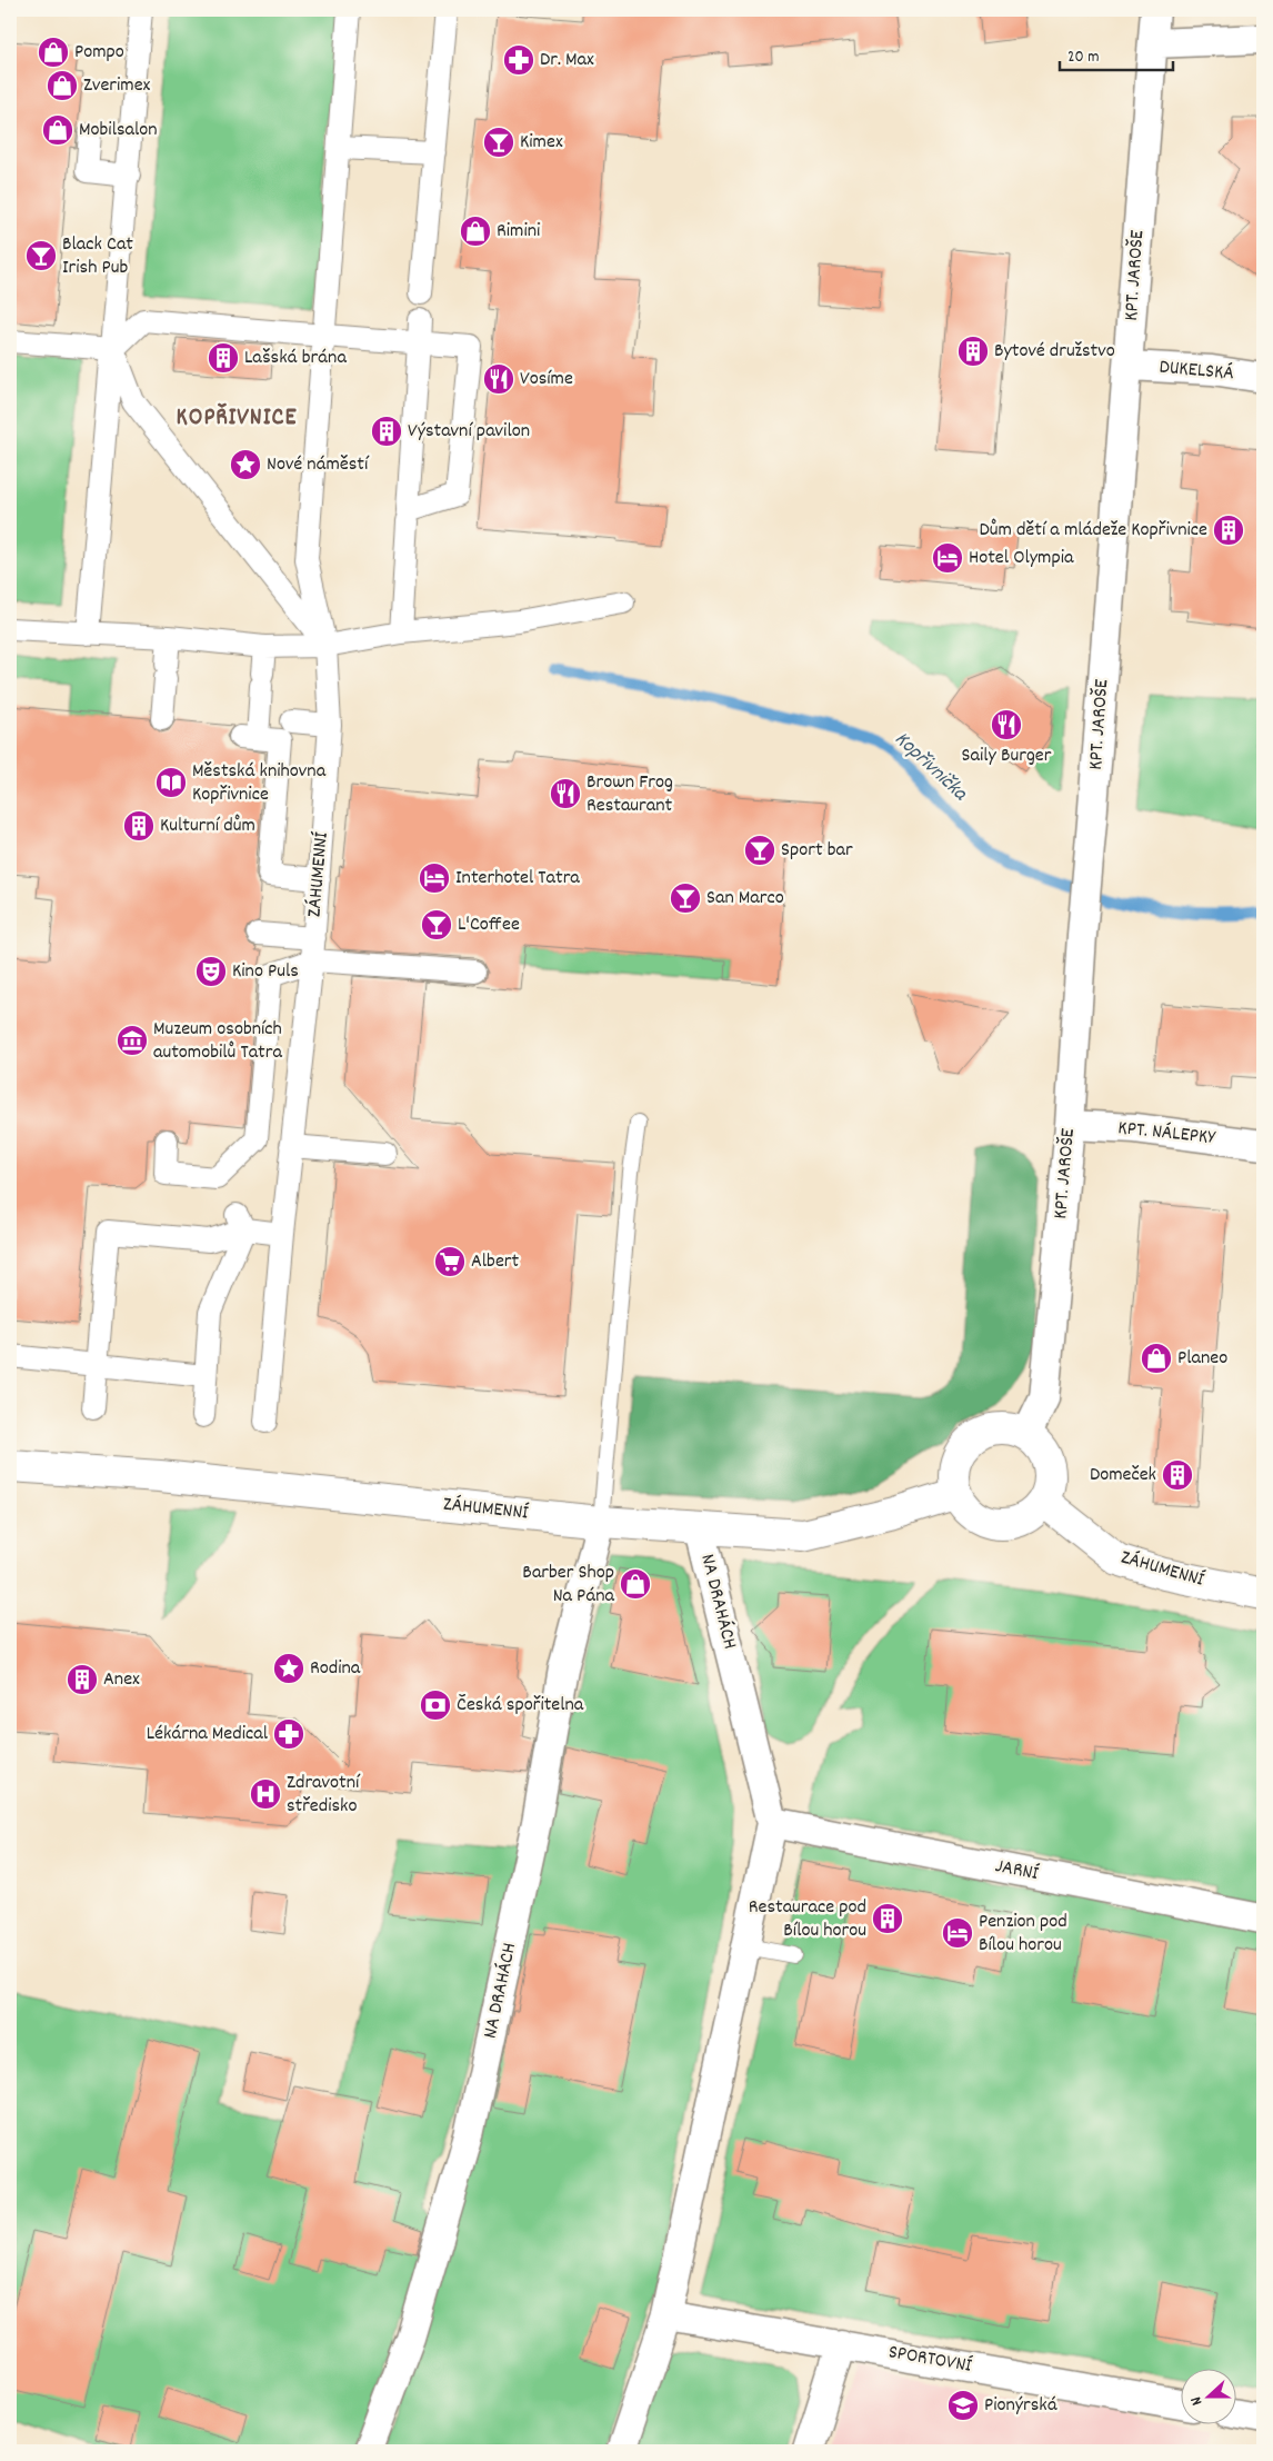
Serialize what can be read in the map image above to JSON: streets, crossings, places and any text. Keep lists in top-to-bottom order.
{
  "streets": {
    "main road": ["ZÁHUMENNÍ"],
    "street": [
      "KPT. JAROŠE",
      "DUKELSKÁ",
      "KPT. NÁLEPKY",
      "NA DRAHÁCH",
      "JARNÍ",
      "SPORTOVNÍ"
    ]
  },
  "crossings": [
    ["KPT. JAROŠE", "DUKELSKÁ"],
    ["KPT. JAROŠE", "ZÁHUMENNÍ"],
    ["KPT. JAROŠE", "KPT. NÁLEPKY"],
    ["ZÁHUMENNÍ", "NA DRAHÁCH"],
    ["NA DRAHÁCH", "JARNÍ"],
    ["NA DRAHÁCH", "SPORTOVNÍ"]
  ],
  "districts": ["KOPŘIVNICE"],
  "water": ["Kopřivnička"],
  "places": {
    "shop": [
      "Pompo",
      "Zverimex",
      "Mobilsalon",
      "Rimini",
      "Planeo",
      "Barber Shop Na Pána"
    ],
    "pharmacy": ["Dr. Max", "Lékárna Medical"],
    "bar": [
      "Kimex",
      "Black Cat Irish Pub",
      "Sport bar",
      "San Marco",
      "L'Coffee"
    ],
    "building": [
      "Bytové družstvo",
      "Lašská brána",
      "Výstavní pavilon",
      "Dům dětí a mládeže Kopřivnice",
      "Kulturní dům",
      "Domeček",
      "Anex",
      "Restaurace pod Bílou horou"
    ],
    "restaurant": ["Vosíme", "Saily Burger", "Brown Frog Restaurant"],
    "place": ["Nové náměstí", "Rodina"],
    "hotel": ["Hotel Olympia", "Interhotel Tatra", "Penzion pod Bílou horou"],
    "library": ["Městská knihovna Kopřivnice"],
    "theatre": ["Kino Puls"],
    "museum": ["Muzeum osobních automobilů Tatra"],
    "supermarket": ["Albert"],
    "bank": ["Česká spořitelna"],
    "hospital": ["Zdravotní středisko"],
    "school or university": ["Pionýrská"]
  },
  "scale_bar": "20 m",
  "north": "left"
}
